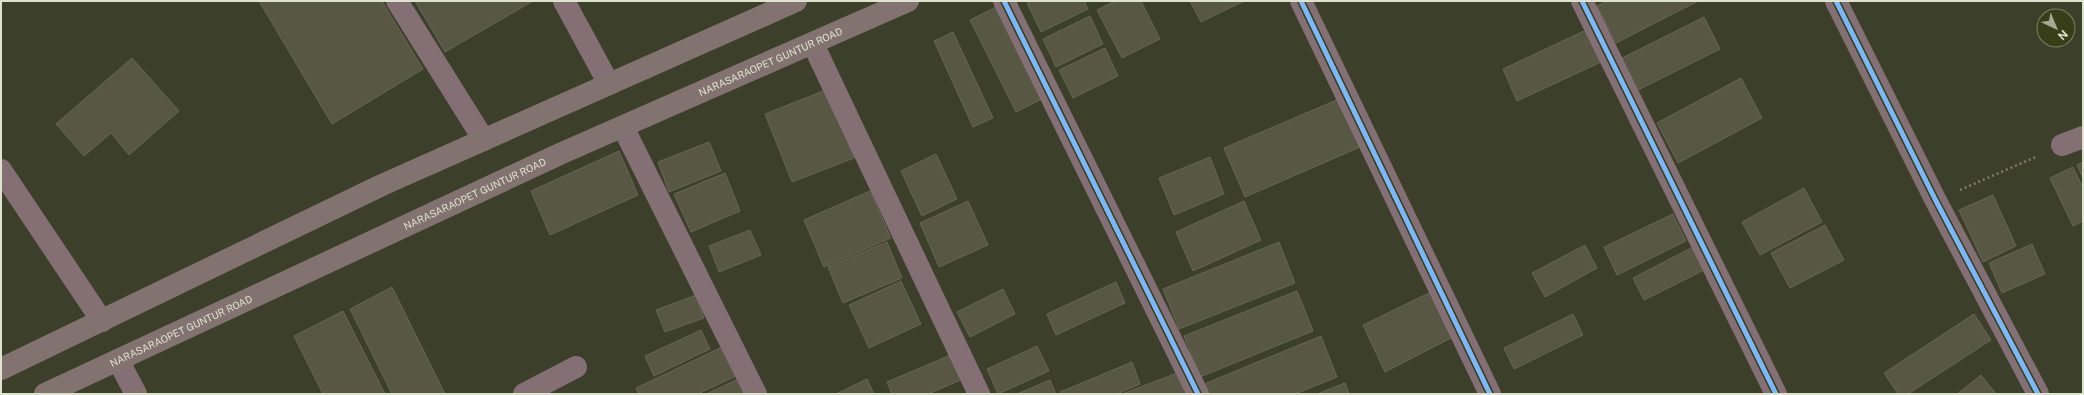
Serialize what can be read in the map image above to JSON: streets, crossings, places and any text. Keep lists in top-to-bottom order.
{
  "streets": {
    "highway": ["NARASARAOPET GUNTUR ROAD"]
  },
  "north": "bottom right"
}
